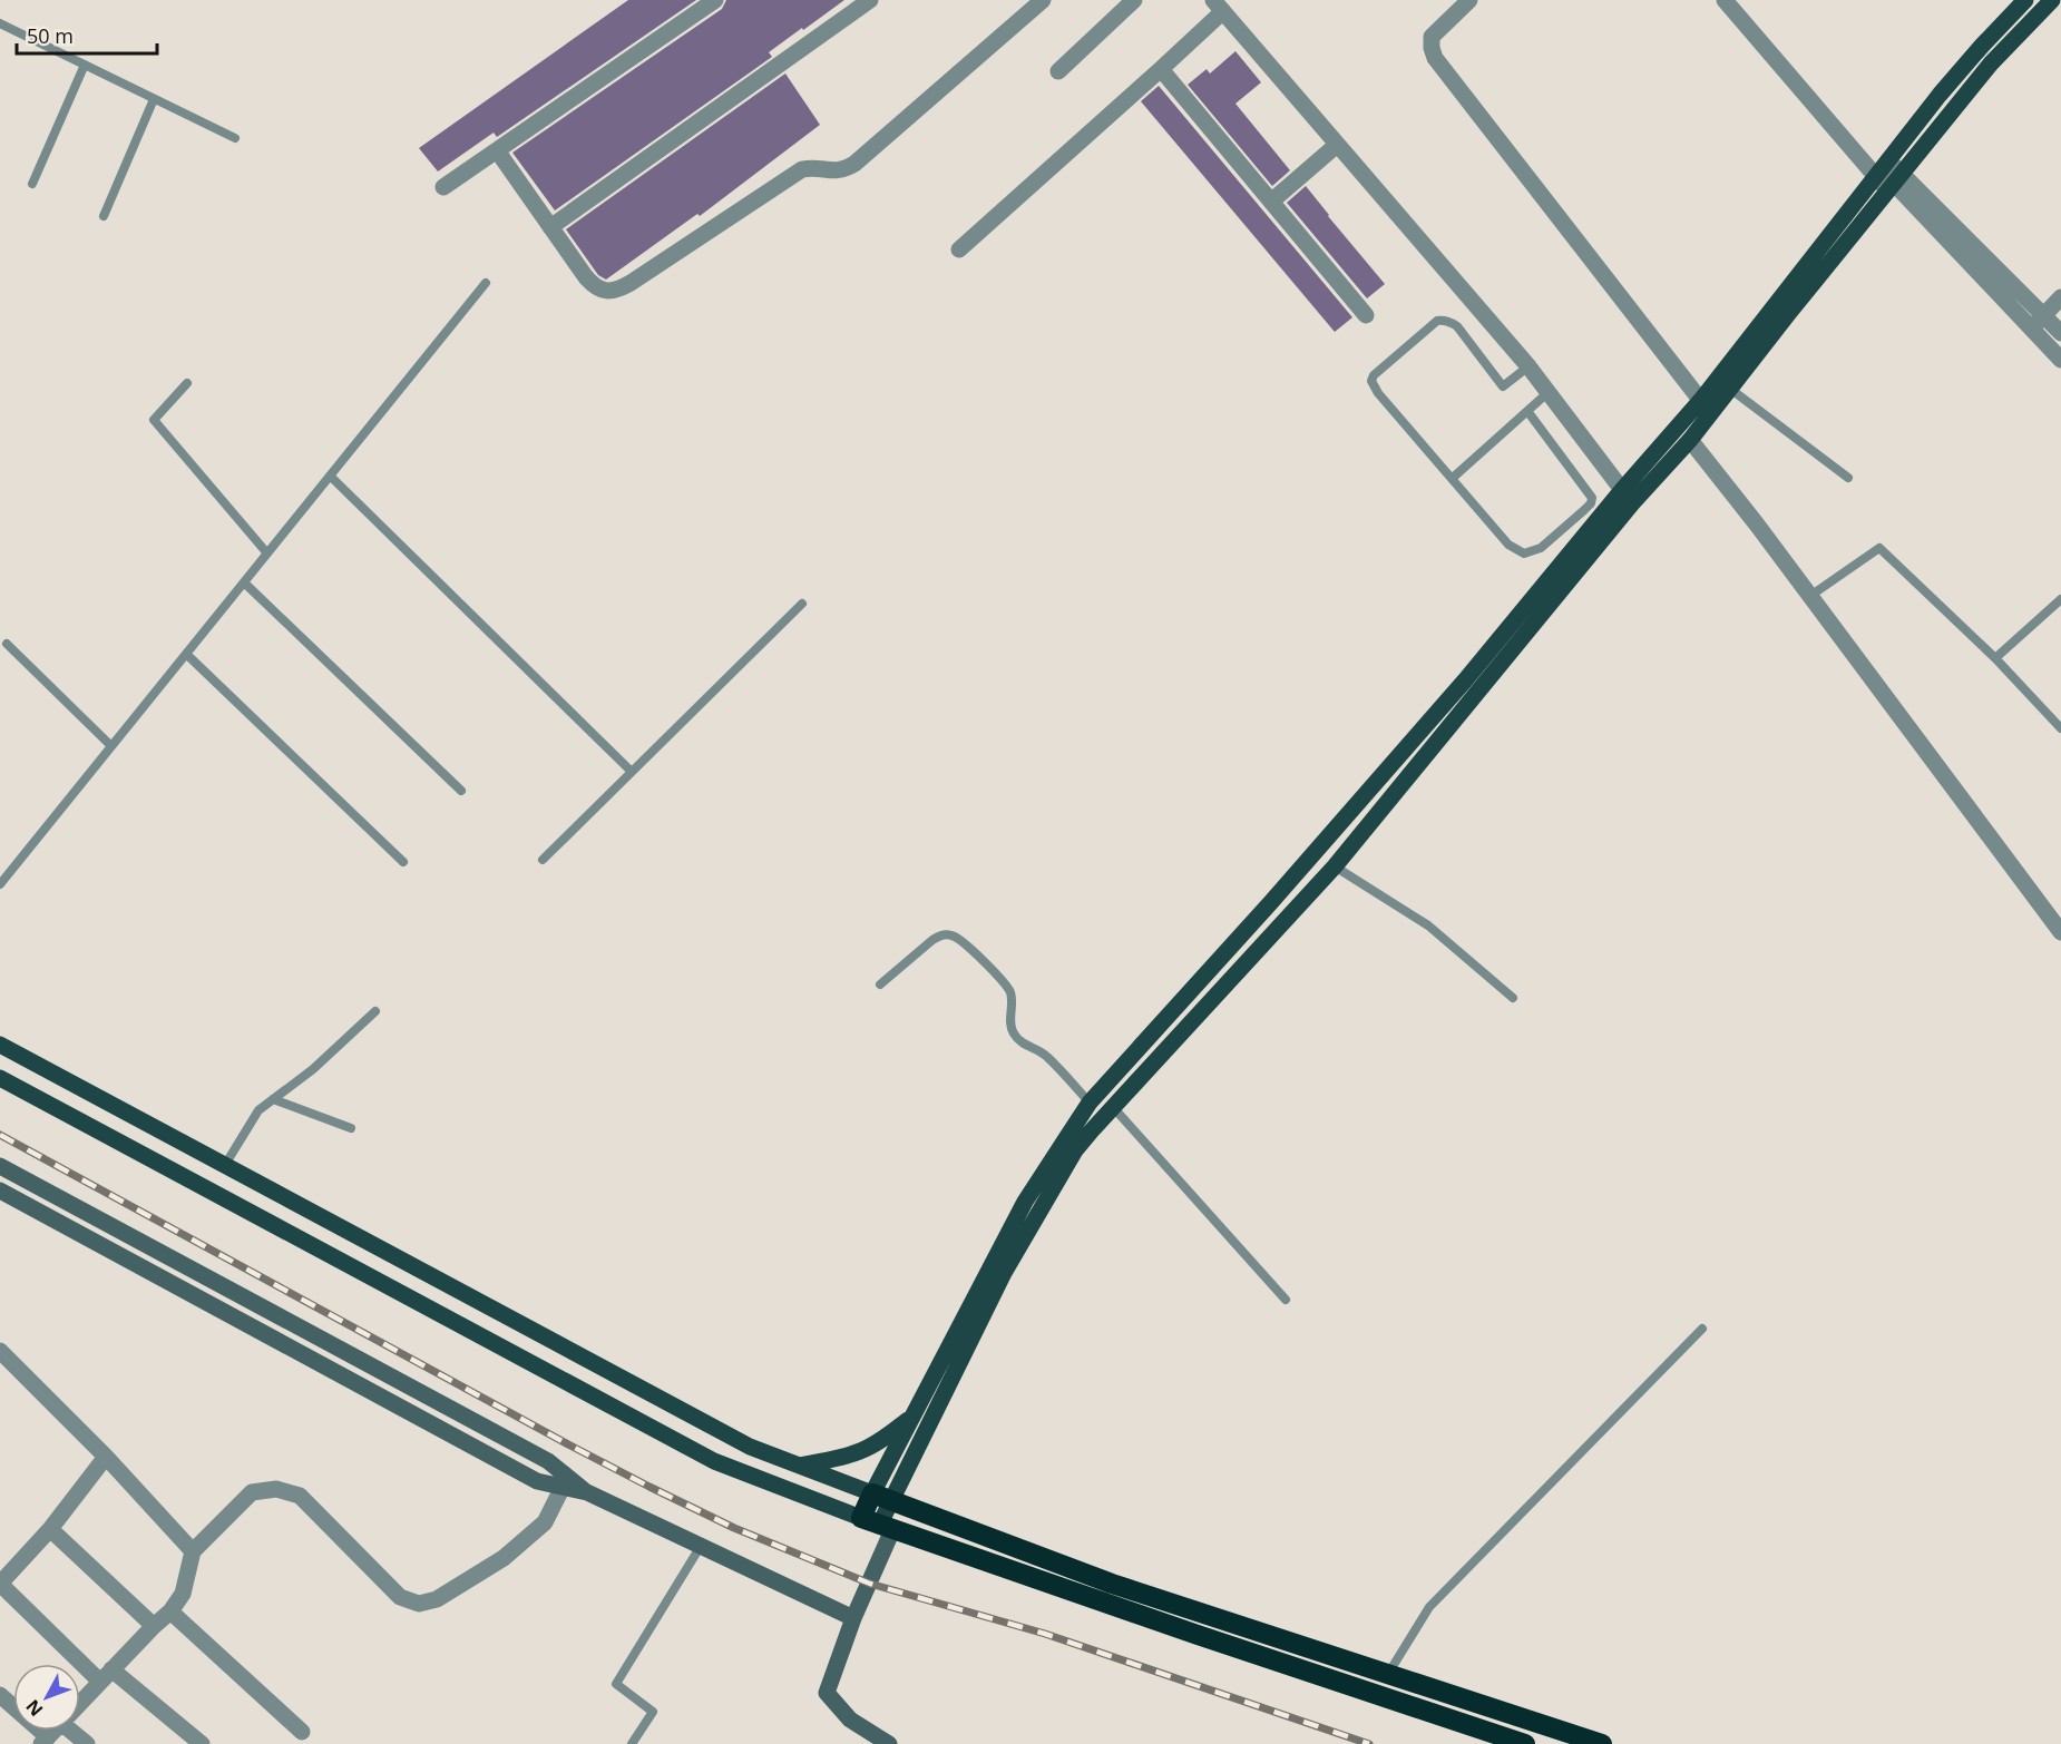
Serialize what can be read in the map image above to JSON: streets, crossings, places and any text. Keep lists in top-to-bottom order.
{
  "scale_bar": "50 m",
  "north": "bottom left"
}
